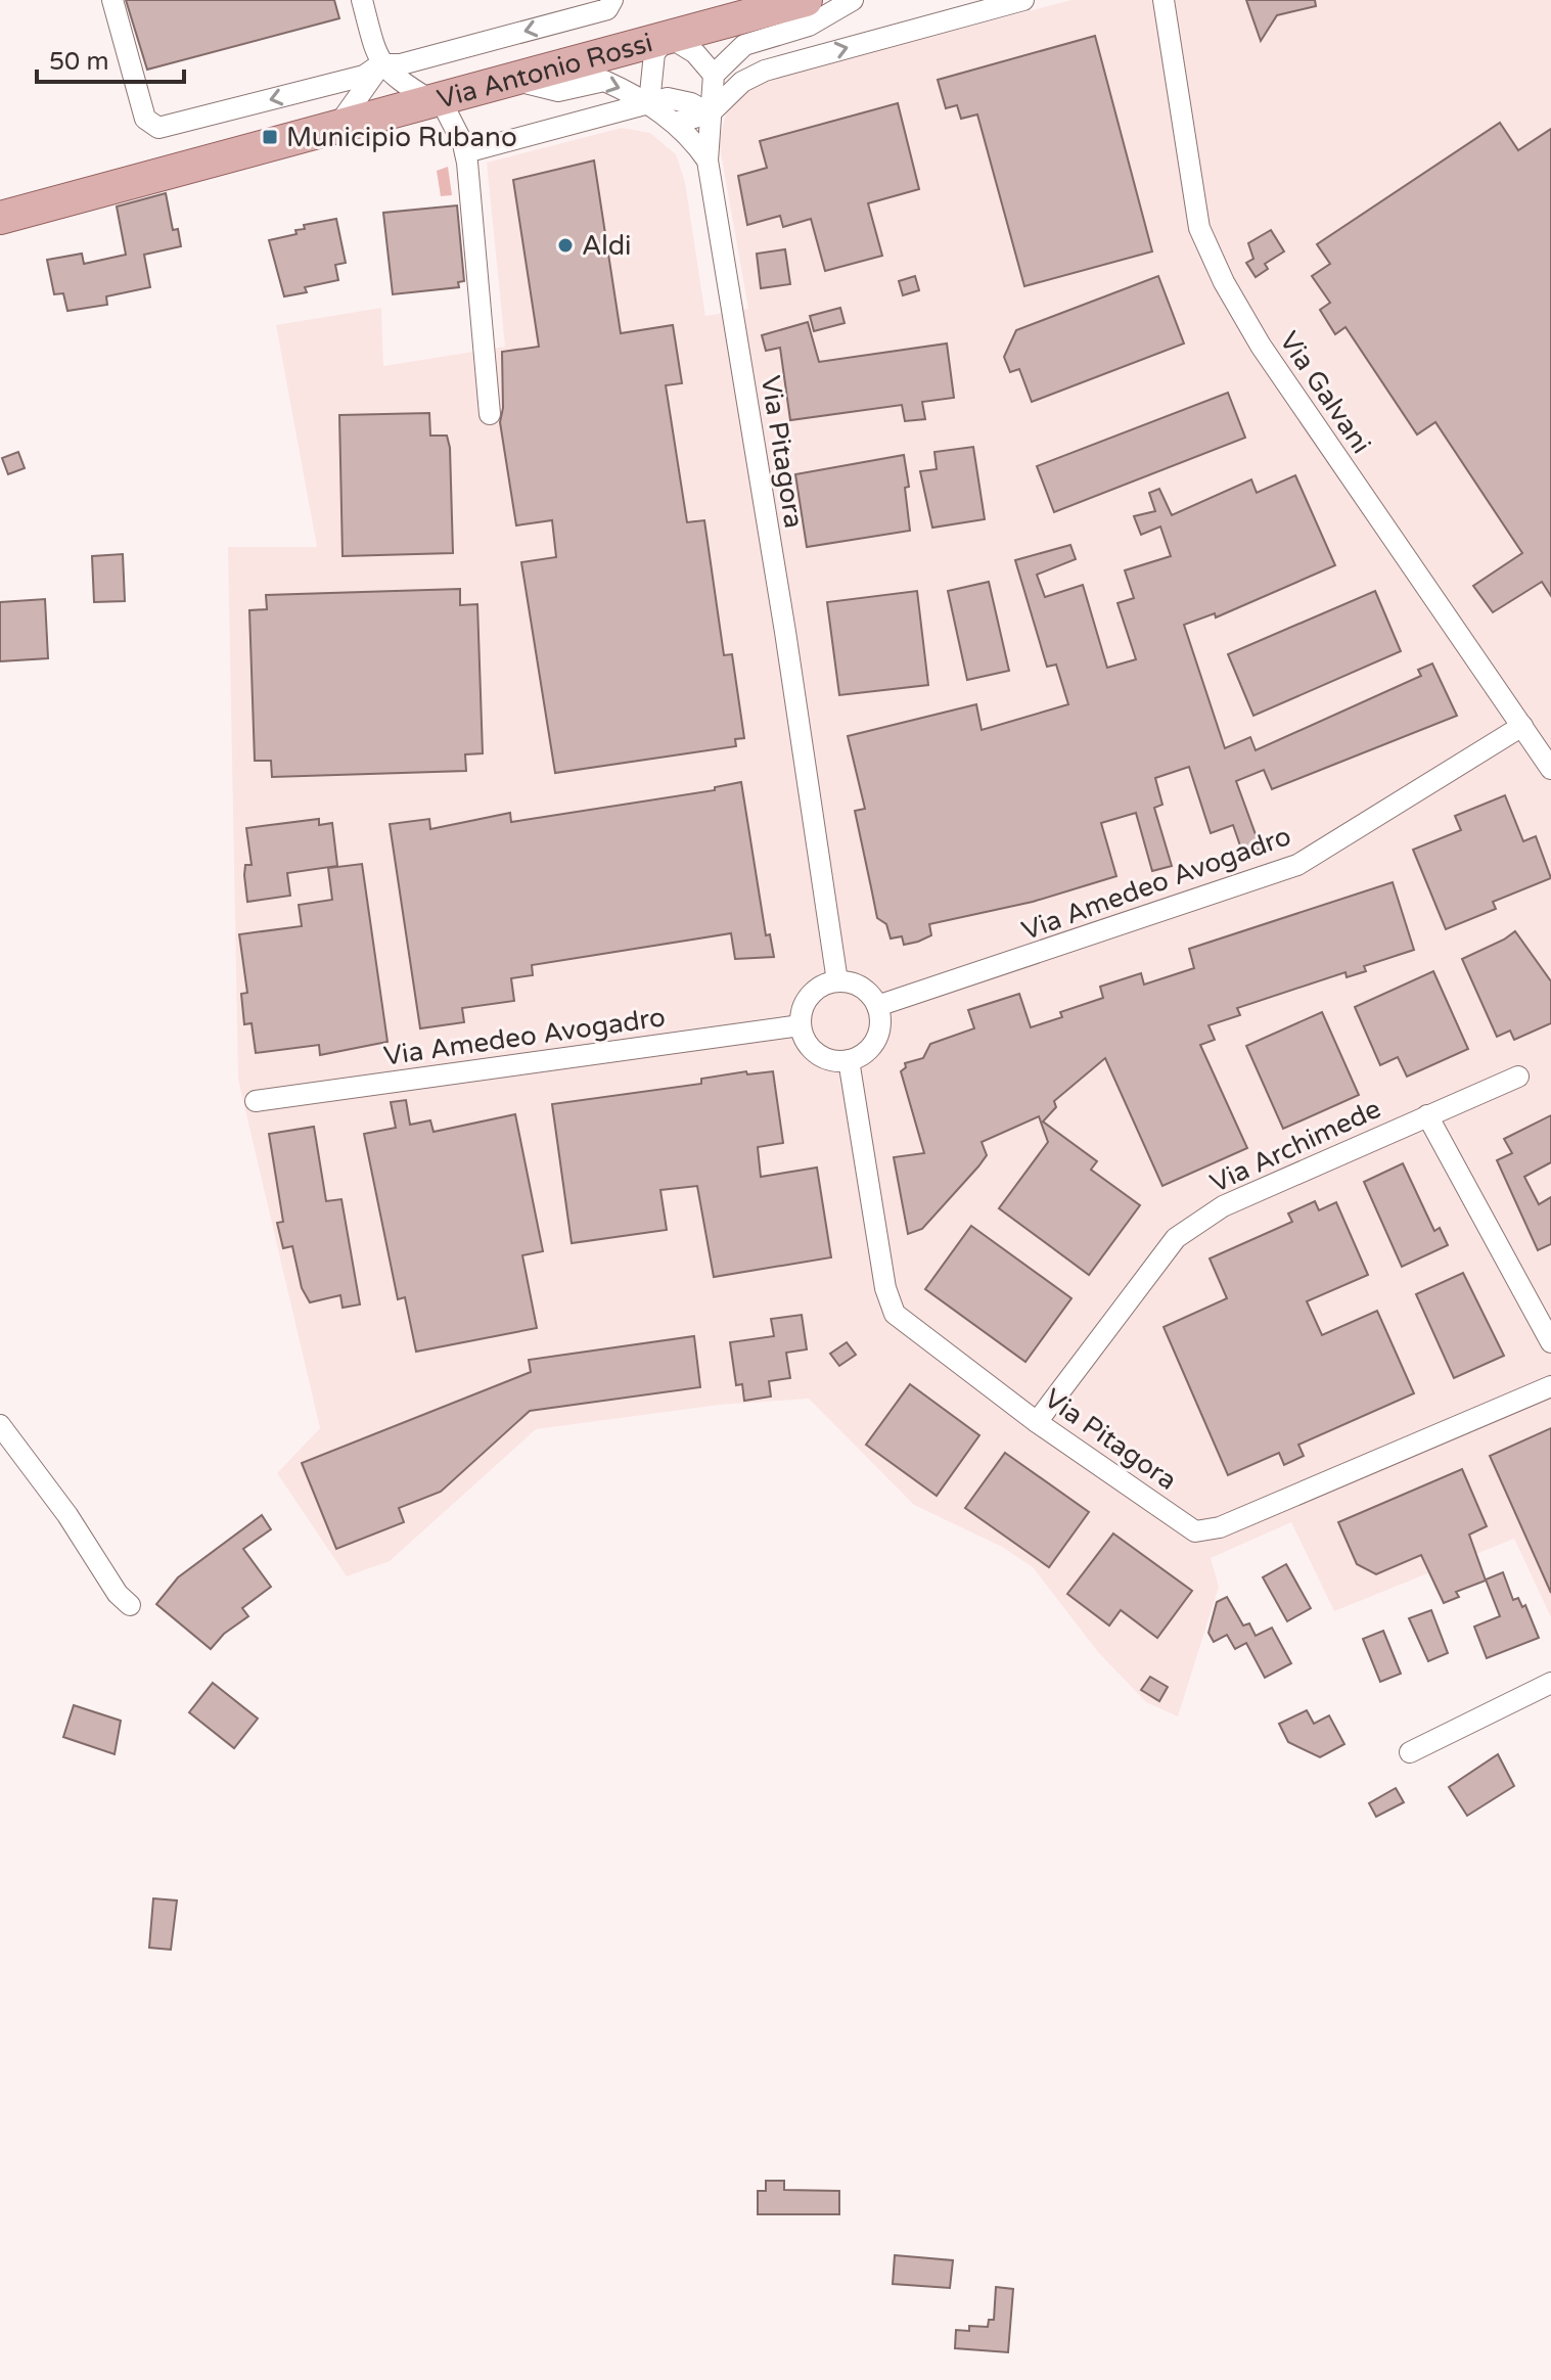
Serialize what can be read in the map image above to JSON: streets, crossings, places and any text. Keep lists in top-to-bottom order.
{
  "streets": {
    "main road": ["Via Antonio Rossi"],
    "street": [
      "Via Galvani",
      "Via Pitagora",
      "Via Amedeo Avogadro",
      "Via Archimede"
    ]
  },
  "crossings": [
    ["Via Galvani", "Via Amedeo Avogadro"],
    ["Via Pitagora", "Via Amedeo Avogadro"],
    ["Via Pitagora", "Via Archimede"]
  ],
  "places": {
    "transit": ["Municipio Rubano"],
    "other": ["Aldi"]
  },
  "scale_bar": "50 m"
}
